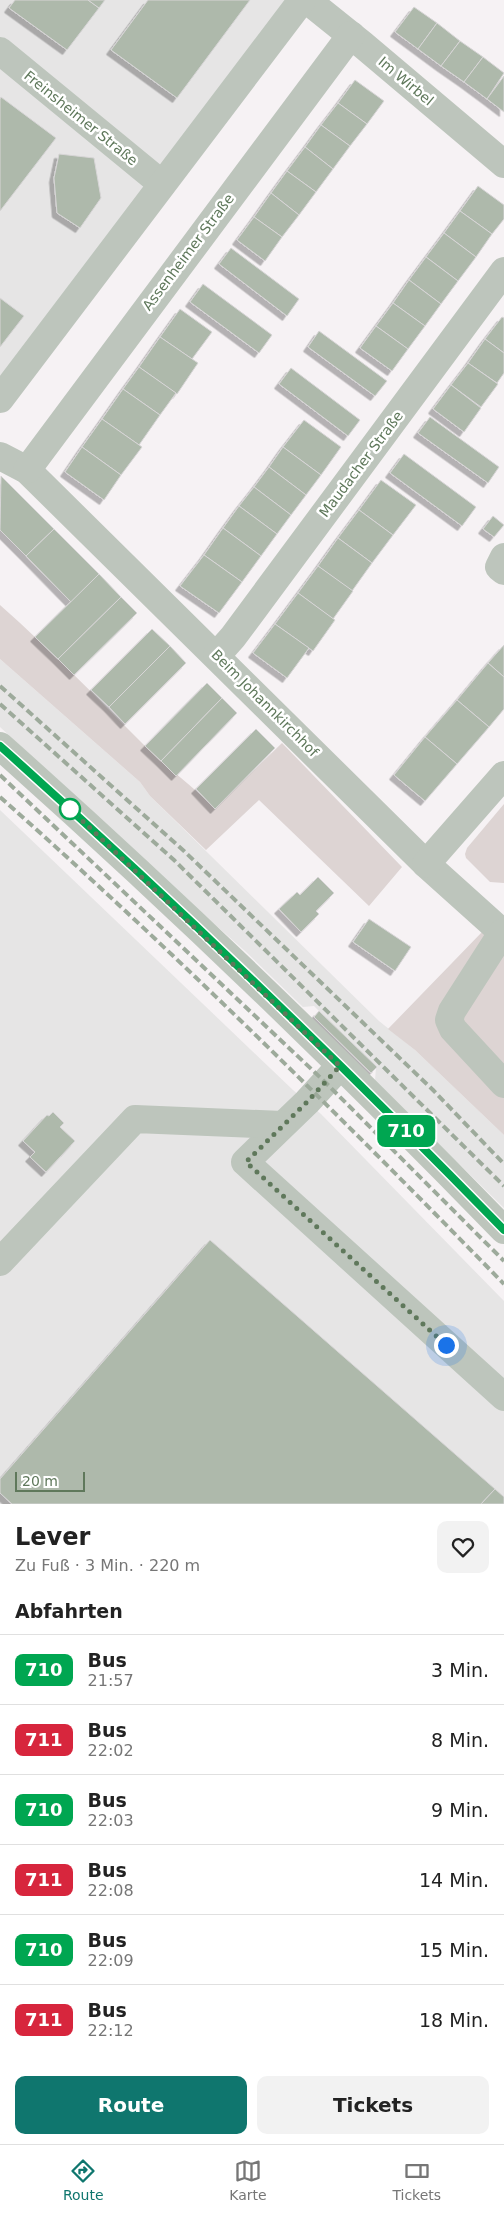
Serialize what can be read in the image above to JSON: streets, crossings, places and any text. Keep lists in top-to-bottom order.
{
  "streets": {
    "street": [
      "Im Wirbel",
      "Freinsheimer Straße",
      "Assenheimer Straße",
      "Maudacher Straße",
      "Beim Johannkirchhof"
    ]
  },
  "crossings": [
    ["Im Wirbel", "Assenheimer Straße"],
    ["Assenheimer Straße", "Beim Johannkirchhof"],
    ["Maudacher Straße", "Beim Johannkirchhof"]
  ],
  "lines": ["bus line 710"],
  "scale_bar": "20 m",
  "page": {
    "on_map": "710",
    "scale": "20 m",
    "heading": [
      ["Lever", "Zu Fuß · 3 Min. · 220 m"],
      "Abfahrten"
    ],
    "list": [
      {
        "mark": "710",
        "name": "Bus",
        "note": "21:57",
        "value": "3 Min."
      },
      {
        "mark": "711",
        "name": "Bus",
        "note": "22:02",
        "value": "8 Min."
      },
      {
        "mark": "710",
        "name": "Bus",
        "note": "22:03",
        "value": "9 Min."
      },
      {
        "mark": "711",
        "name": "Bus",
        "note": "22:08",
        "value": "14 Min."
      },
      {
        "mark": "710",
        "name": "Bus",
        "note": "22:09",
        "value": "15 Min."
      },
      {
        "mark": "711",
        "name": "Bus",
        "note": "22:12",
        "value": "18 Min."
      }
    ],
    "buttons": ["Route", "Tickets"],
    "tabs": ["Route", "Karte", "Tickets"]
  }
}
